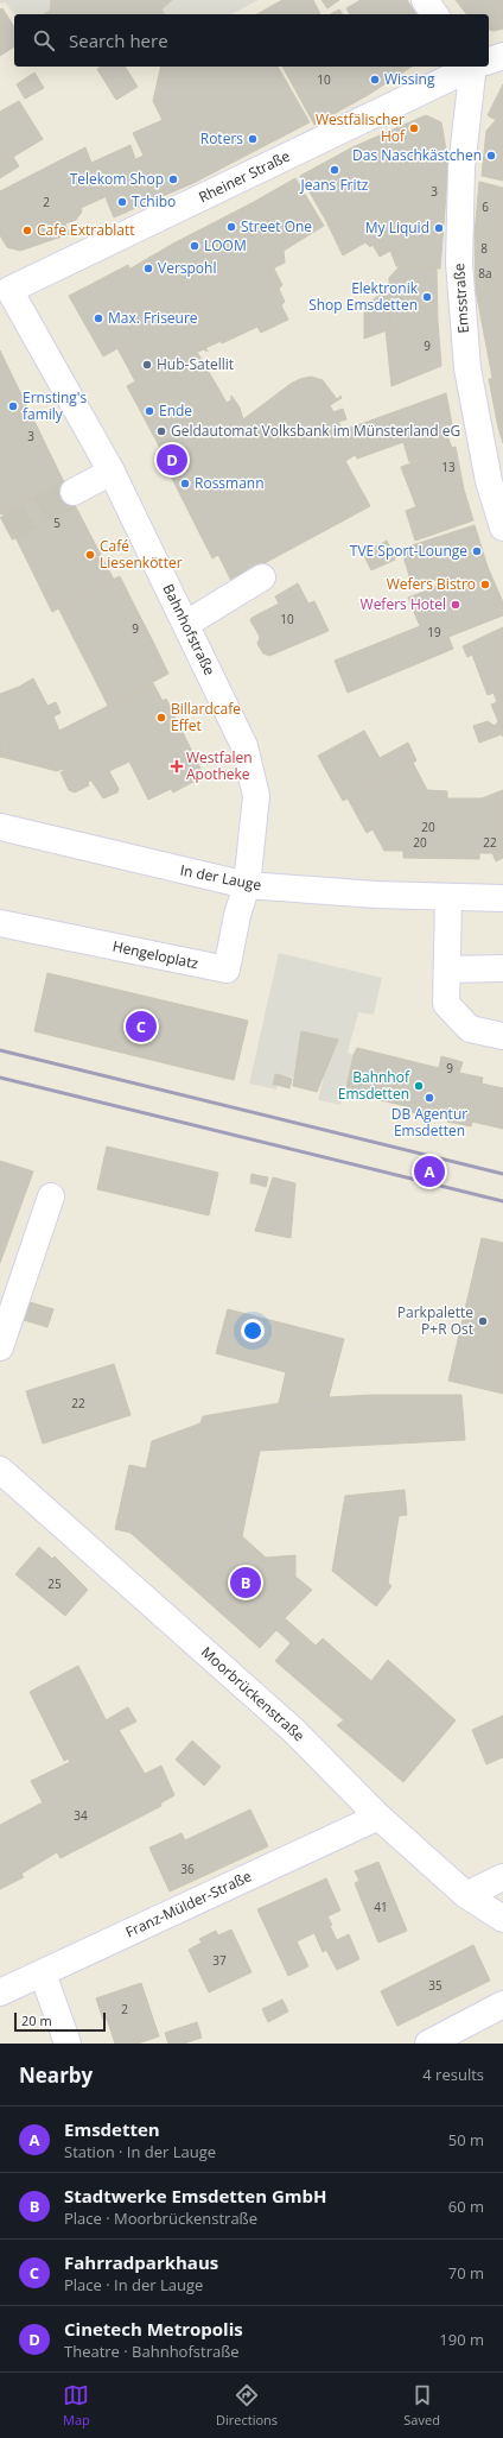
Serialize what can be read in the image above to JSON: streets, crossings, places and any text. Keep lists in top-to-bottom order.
{
  "streets": {
    "street": [
      "Rheiner Straße",
      "Emsstraße",
      "Bahnhofstraße",
      "In der Lauge",
      "Hengeloplatz",
      "Moorbrückenstraße",
      "Franz-Mülder-Straße"
    ]
  },
  "crossings": [
    ["Rheiner Straße", "Bahnhofstraße"],
    ["Bahnhofstraße", "In der Lauge"],
    ["Bahnhofstraße", "Hengeloplatz"],
    ["In der Lauge", "Hengeloplatz"],
    ["Moorbrückenstraße", "Franz-Mülder-Straße"]
  ],
  "places": {
    "other": [
      "Wissing",
      "Westfälischer Hof",
      "Roters",
      "Das Naschkästchen",
      "Jeans Fritz",
      "Telekom Shop",
      "Tchibo",
      "Street One",
      "My Liquid",
      "Cafe Extrablatt",
      "LOOM",
      "Verspohl",
      "Elektronik Shop Emsdetten",
      "Max. Friseure",
      "Hub-Satellit",
      "Ernsting's family",
      "Ende",
      "Geldautomat Volksbank im Münsterland eG",
      "Rossmann",
      "TVE Sport-Lounge",
      "Café Liesenkötter",
      "Wefers Bistro",
      "Wefers Hotel",
      "Billardcafe Effet",
      "Bahnhof Emsdetten",
      "DB Agentur Emsdetten",
      "Parkpalette P+R Ost"
    ],
    "health": ["Westfalen Apotheke"]
  },
  "house_numbers": [
    "10",
    "3",
    "2",
    "6",
    "8",
    "8a",
    "9",
    "3",
    "13",
    "5",
    "10",
    "9",
    "19",
    "20",
    "20",
    "22",
    "9",
    "22",
    "25",
    "34",
    "36",
    "41",
    "37",
    "35",
    "2"
  ],
  "scale_bar": "20 m",
  "page": {
    "search": "Search here",
    "pins": [
      "D",
      "C",
      "A",
      "B"
    ],
    "scale": "20 m",
    "heading": ["Nearby", "4 results"],
    "list": [
      {
        "mark": "A",
        "name": "Emsdetten",
        "note": "Station · In der Lauge",
        "value": "50 m"
      },
      {
        "mark": "B",
        "name": "Stadtwerke Emsdetten GmbH",
        "note": "Place · Moorbrückenstraße",
        "value": "60 m"
      },
      {
        "mark": "C",
        "name": "Fahrradparkhaus",
        "note": "Place · In der Lauge",
        "value": "70 m"
      },
      {
        "mark": "D",
        "name": "Cinetech Metropolis",
        "note": "Theatre · Bahnhofstraße",
        "value": "190 m"
      }
    ],
    "nav": ["Map", "Directions", "Saved"]
  }
}
